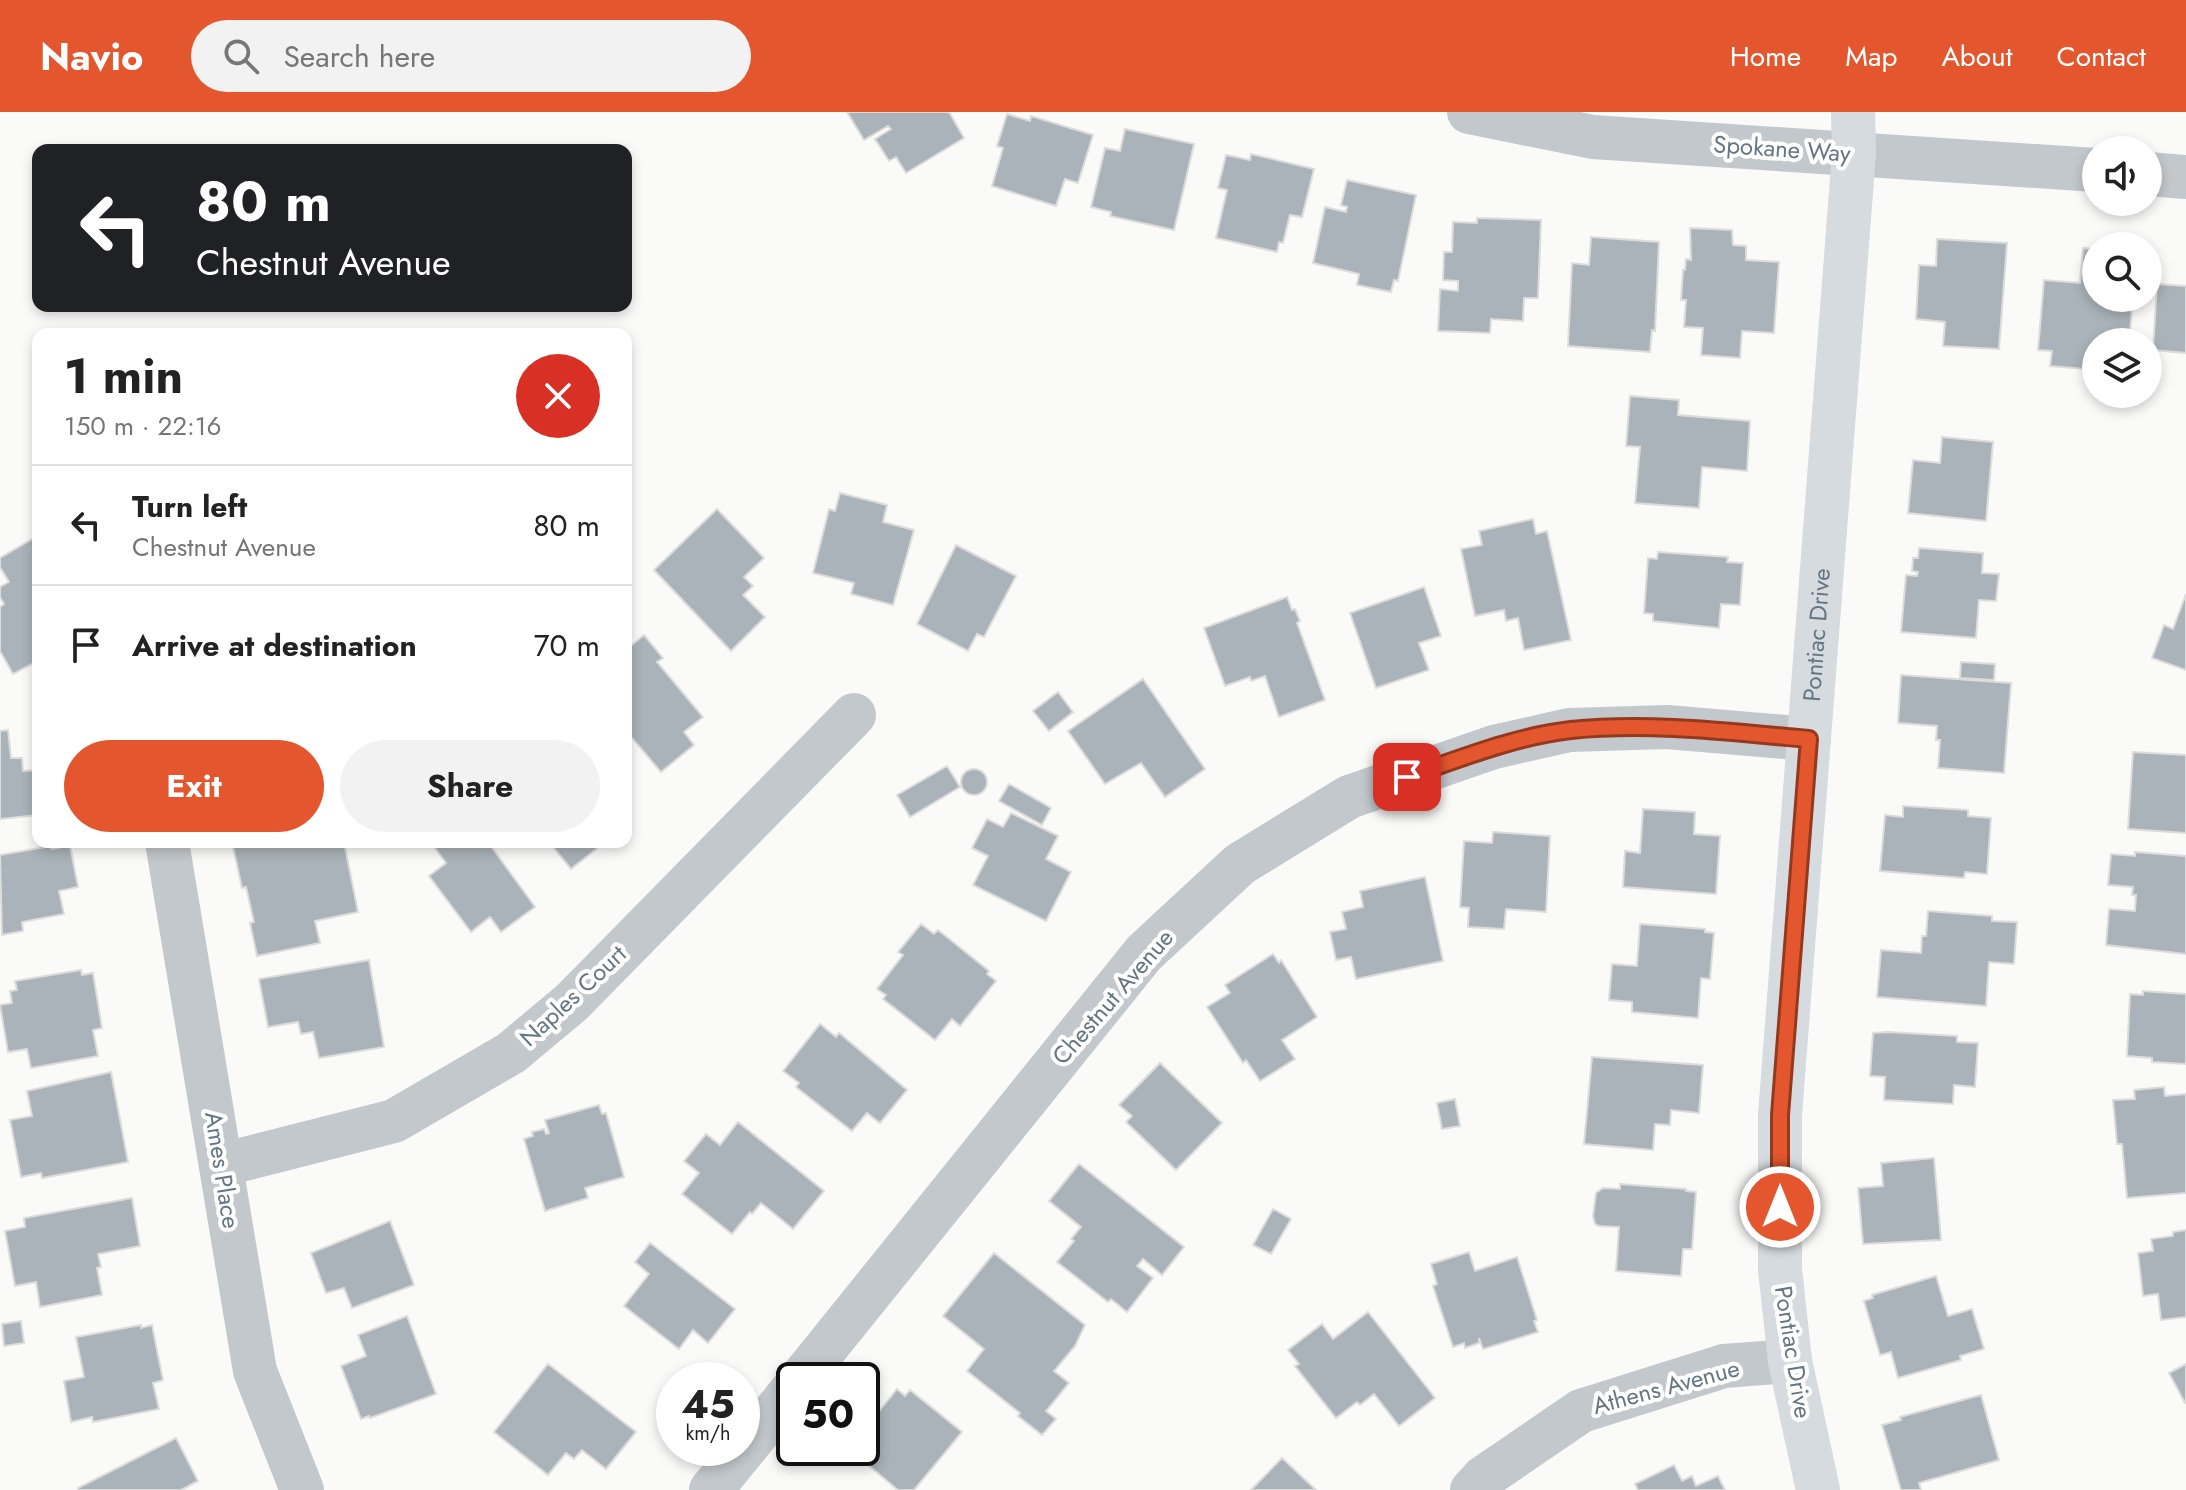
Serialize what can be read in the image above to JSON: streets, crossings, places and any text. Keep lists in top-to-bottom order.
{
  "streets": {
    "main road": ["Pontiac Drive"],
    "street": [
      "Spokane Way",
      "Naples Court",
      "Chestnut Avenue",
      "Ames Place",
      "Athens Avenue"
    ]
  },
  "crossings": [
    ["Spokane Way", "Pontiac Drive"],
    ["Pontiac Drive", "Chestnut Avenue"],
    ["Pontiac Drive", "Athens Avenue"],
    ["Naples Court", "Ames Place"]
  ],
  "page": {
    "header": "Navio",
    "search": "Search here",
    "nav": [
      "Home",
      "Map",
      "About",
      "Contact"
    ],
    "turn": ["80 m", "Chestnut Avenue"],
    "heading": ["1 min", "150 m · 22:16"],
    "list": [
      {
        "name": "Turn left",
        "note": "Chestnut Avenue",
        "value": "80 m"
      },
      {
        "name": "Arrive at destination",
        "value": "70 m"
      }
    ],
    "buttons": ["Exit", "Share"],
    "speed": "45 km/h",
    "limit": "50"
  }
}
